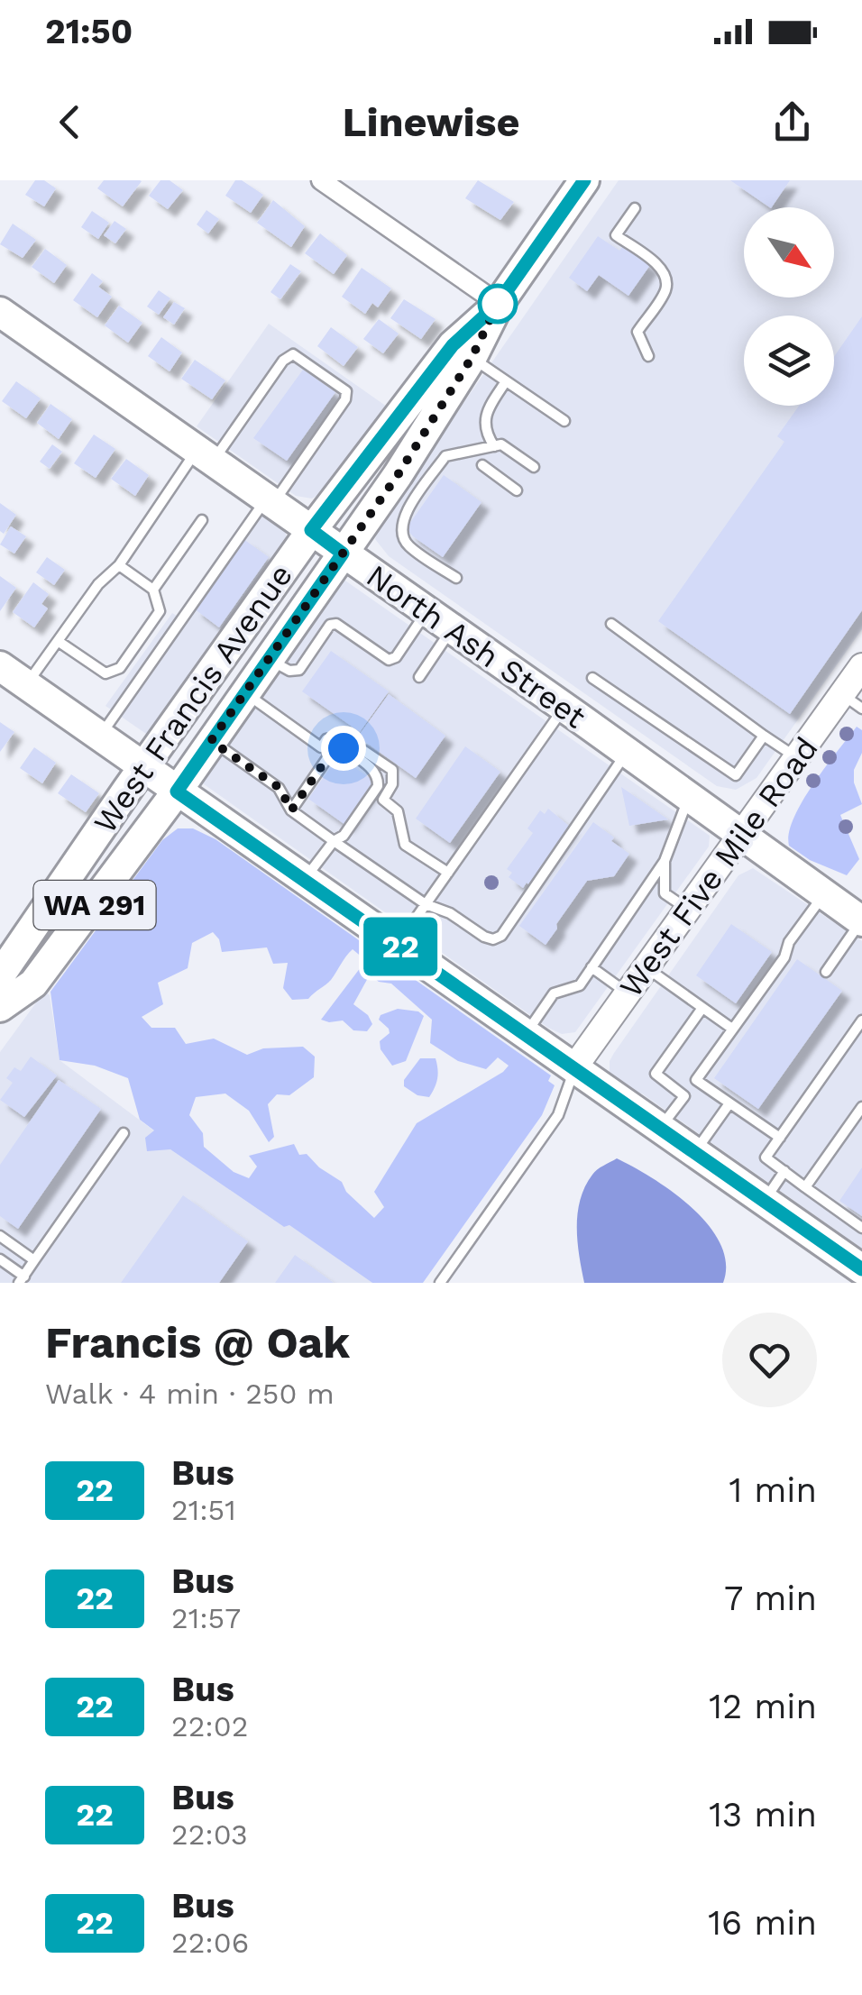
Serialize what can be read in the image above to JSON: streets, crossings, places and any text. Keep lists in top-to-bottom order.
{
  "streets": {
    "main road": [
      "North Ash Street",
      "West Francis Avenue",
      "West Five Mile Road",
      "WA 291"
    ]
  },
  "crossings": [
    ["North Ash Street", "West Francis Avenue"],
    ["North Ash Street", "West Five Mile Road"]
  ],
  "lines": ["bus line 22"],
  "north": "bottom right",
  "page": {
    "status": "21:50",
    "header": "Linewise",
    "on_map": "22",
    "heading": ["Francis @ Oak", "Walk · 4 min · 250 m"],
    "list": [
      {
        "mark": "22",
        "name": "Bus",
        "note": "21:51",
        "value": "1 min"
      },
      {
        "mark": "22",
        "name": "Bus",
        "note": "21:57",
        "value": "7 min"
      },
      {
        "mark": "22",
        "name": "Bus",
        "note": "22:02",
        "value": "12 min"
      },
      {
        "mark": "22",
        "name": "Bus",
        "note": "22:03",
        "value": "13 min"
      },
      {
        "mark": "22",
        "name": "Bus",
        "note": "22:06",
        "value": "16 min"
      }
    ]
  }
}
